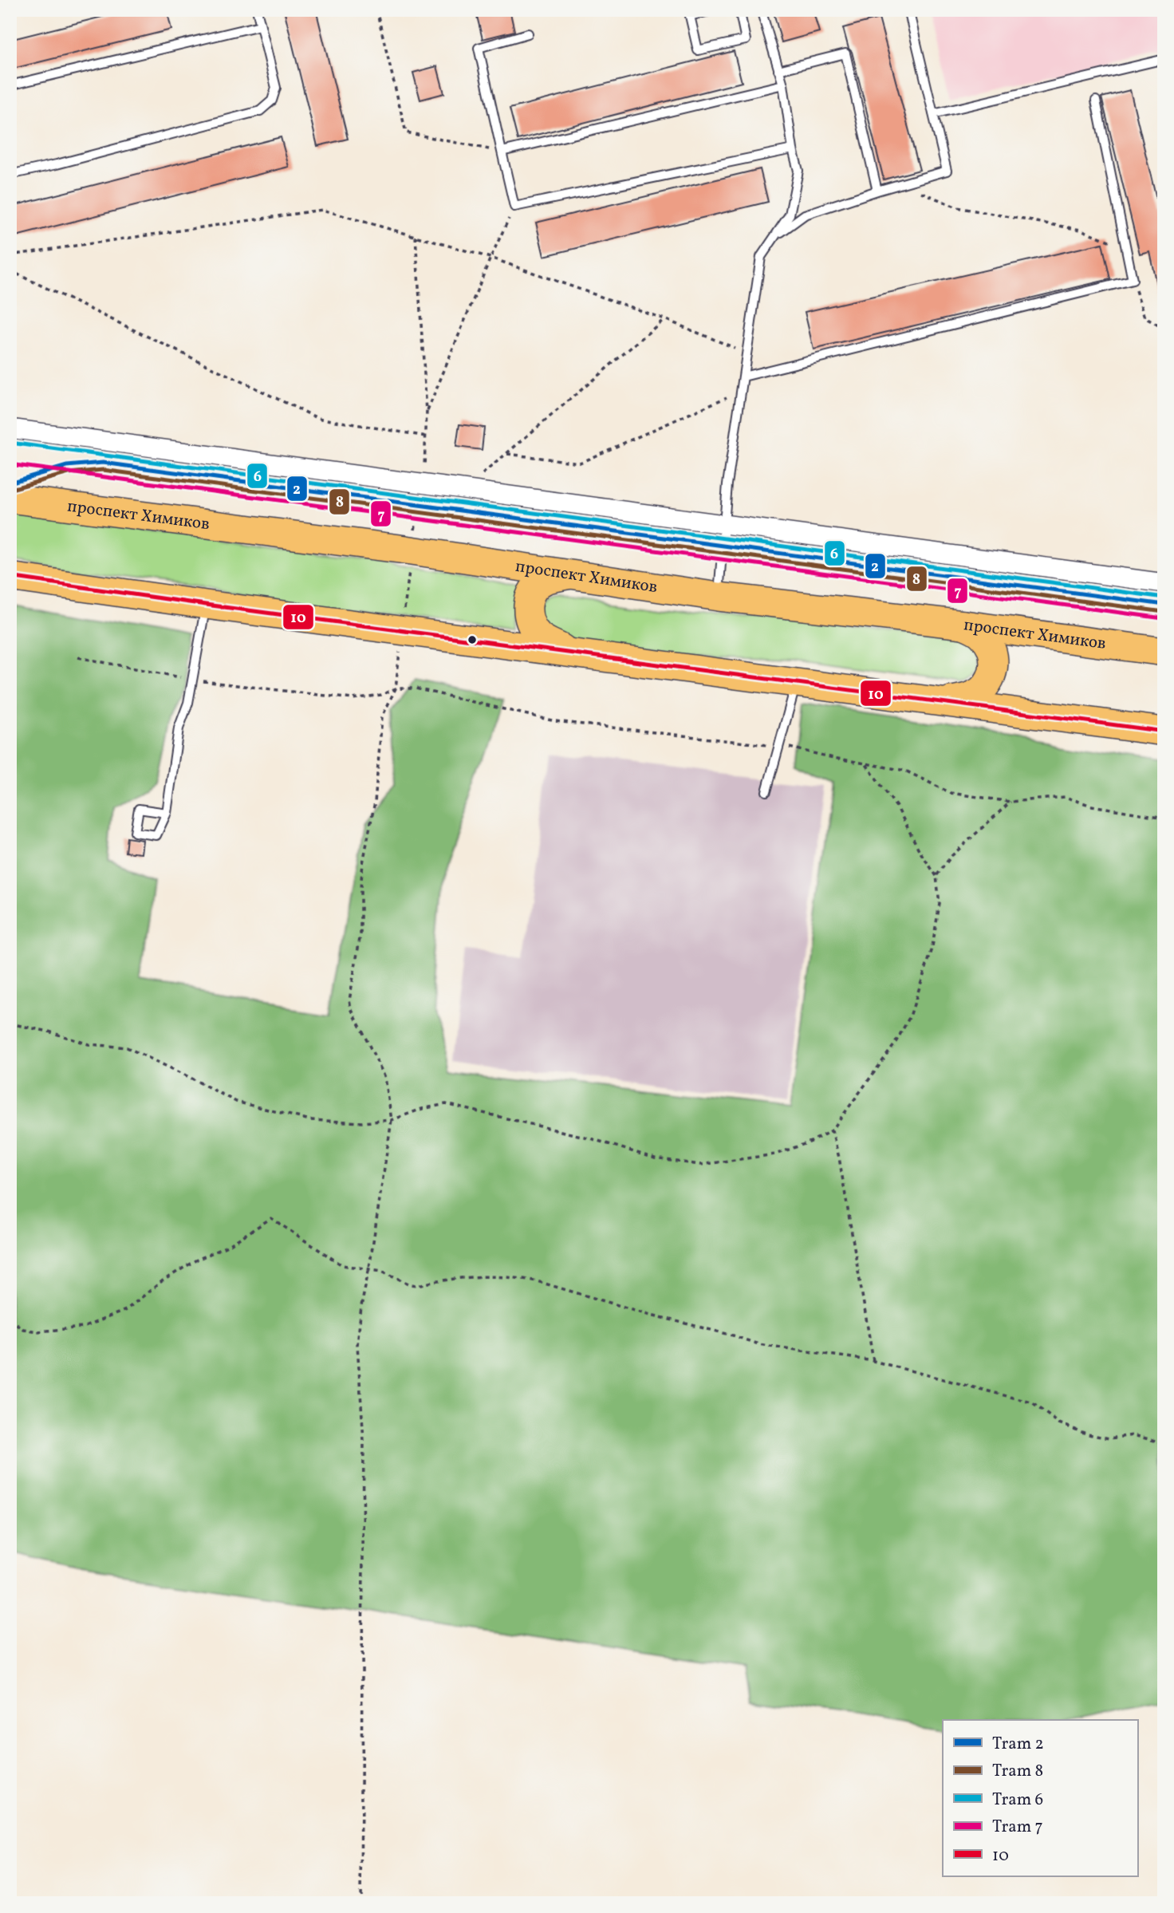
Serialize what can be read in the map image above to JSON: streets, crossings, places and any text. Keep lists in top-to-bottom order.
{
  "streets": {
    "main road": ["проспект Химиков"]
  },
  "lines": [
    "tram line 6",
    "tram line 2",
    "tram line 7",
    "tram line 8",
    "transit line 10"
  ],
  "legend": [
    "Tram 2",
    "Tram 8",
    "Tram 6",
    "Tram 7",
    "10"
  ]
}
